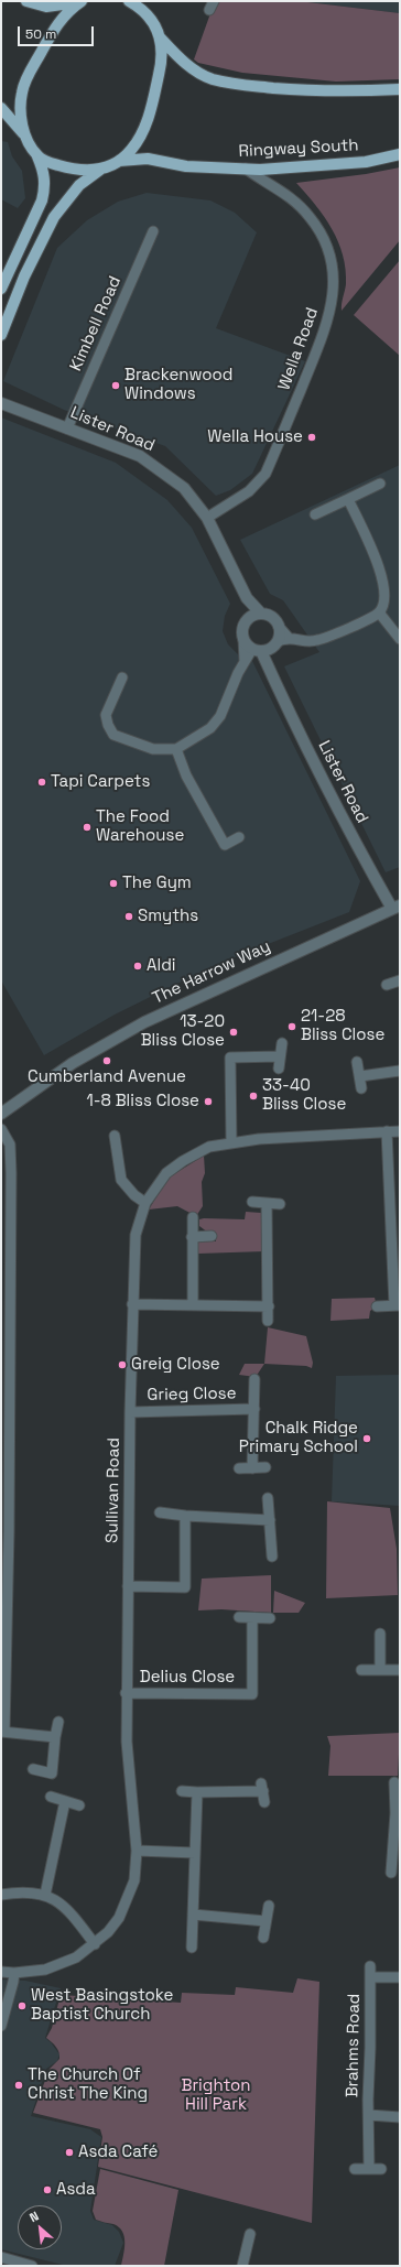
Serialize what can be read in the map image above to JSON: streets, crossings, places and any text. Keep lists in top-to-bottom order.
{
  "streets": {
    "main road": ["Ringway South"],
    "street": [
      "Kimbell Road",
      "Wella Road",
      "Lister Road",
      "The Harrow Way",
      "Grieg Close",
      "Sullivan Road",
      "Delius Close",
      "Brahms Road"
    ]
  },
  "crossings": [
    ["Ringway South", "Wella Road"],
    ["Kimbell Road", "Lister Road"],
    ["Wella Road", "Lister Road"],
    ["Lister Road", "The Harrow Way"],
    ["Grieg Close", "Sullivan Road"],
    ["Sullivan Road", "Delius Close"]
  ],
  "parks": ["Brighton Hill Park"],
  "places": [
    "Brackenwood Windows",
    "Wella House",
    "Tapi Carpets",
    "The Food Warehouse",
    "The Gym",
    "Smyths",
    "Aldi",
    "21-28 Bliss Close",
    "13-20 Bliss Close",
    "Cumberland Avenue",
    "33-40 Bliss Close",
    "1-8 Bliss Close",
    "Greig Close",
    "Chalk Ridge Primary School",
    "West Basingstoke Baptist Church",
    "The Church Of Christ The King",
    "Asda Café",
    "Asda"
  ],
  "scale_bar": "50 m",
  "north": "top left"
}
